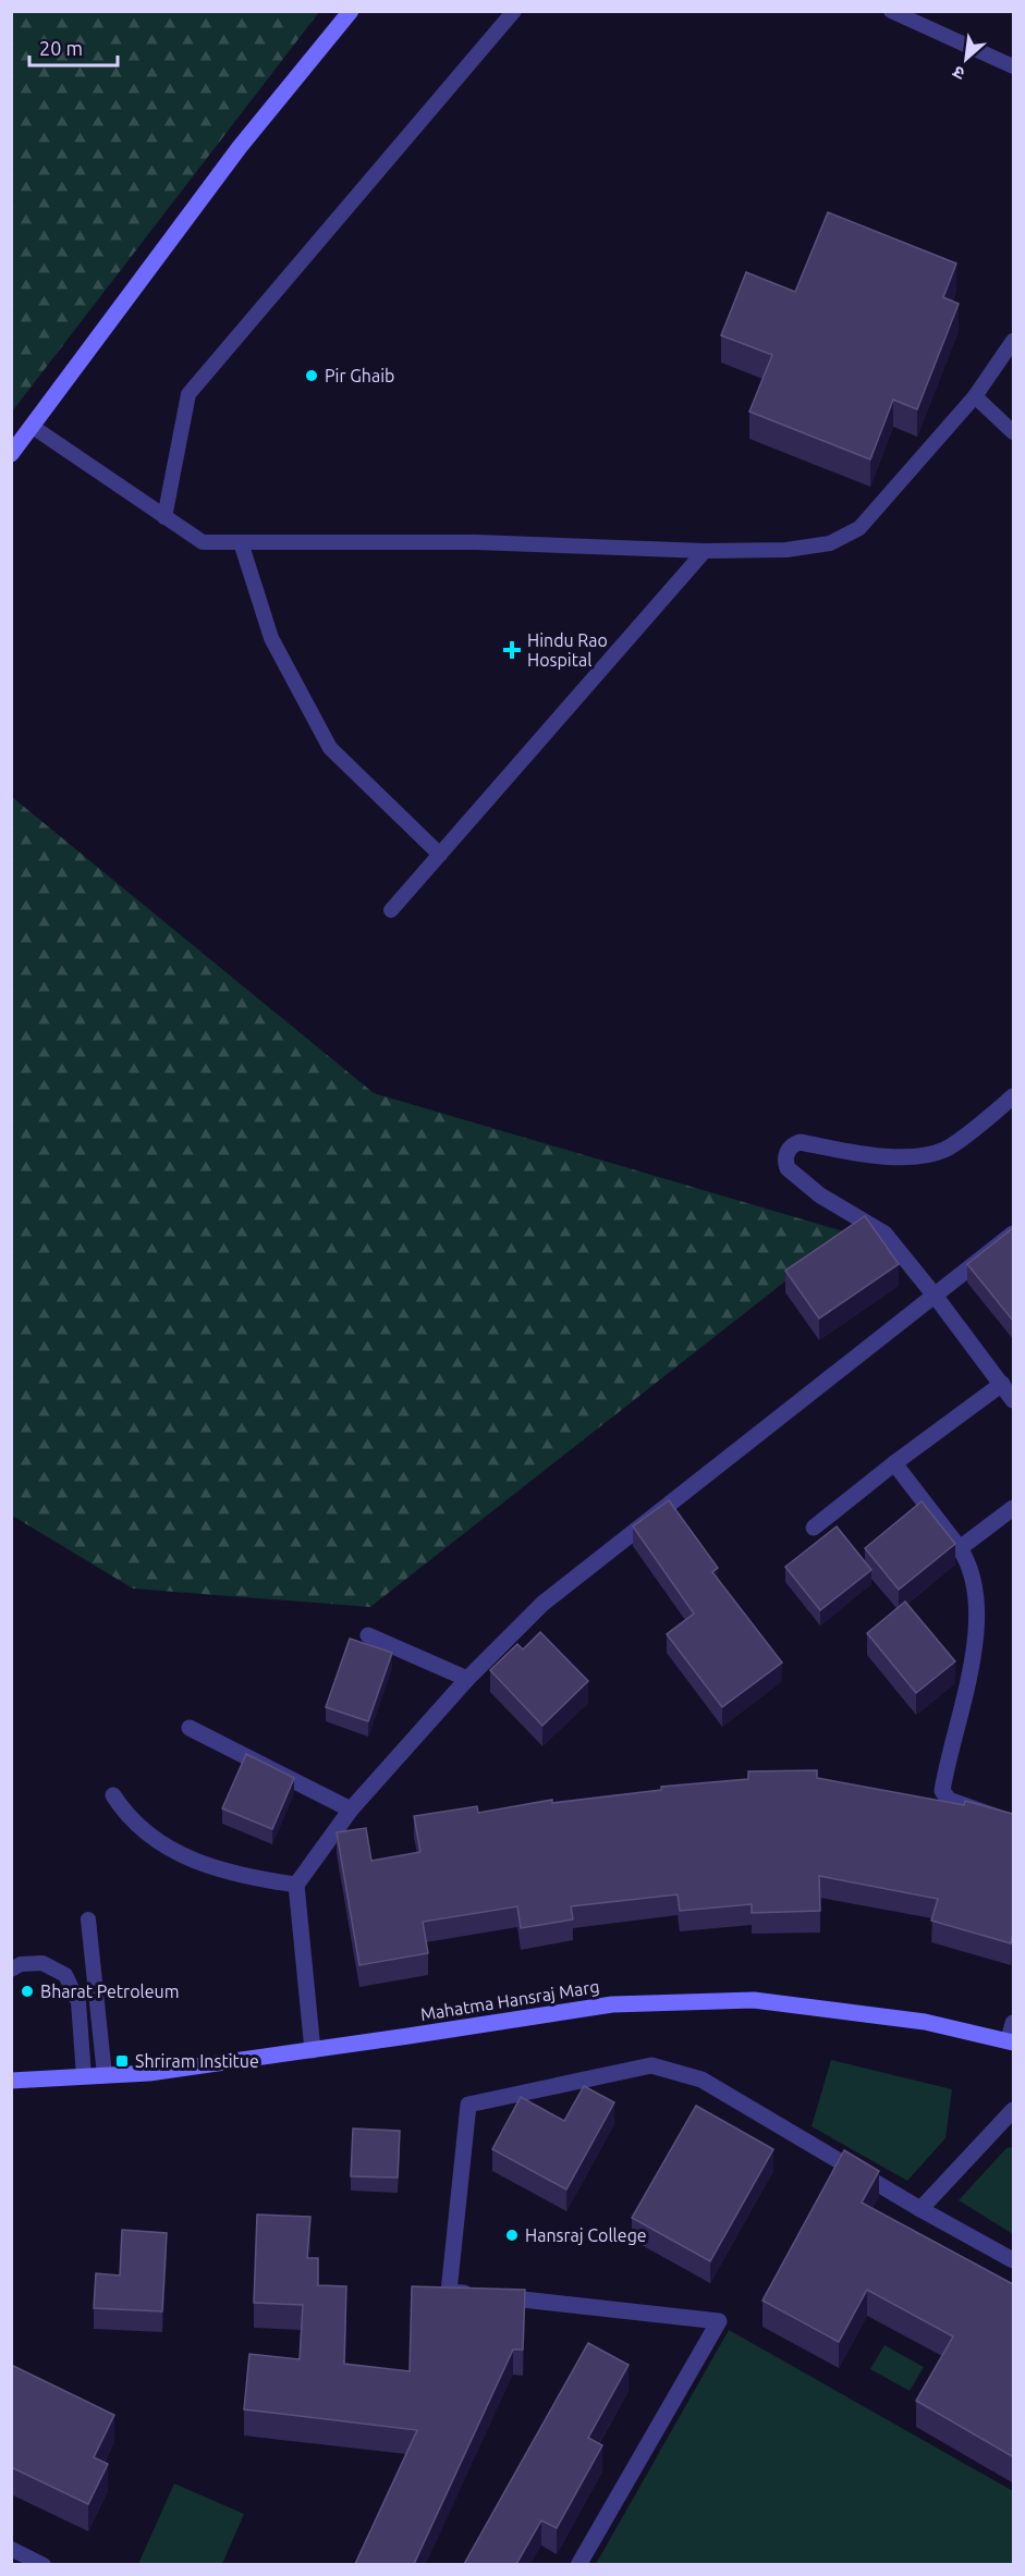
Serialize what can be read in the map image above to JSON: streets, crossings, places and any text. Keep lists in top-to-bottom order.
{
  "streets": {
    "street": ["Mahatma Hansraj Marg"]
  },
  "places": {
    "other": ["Pir Ghaib", "Bharat Petroleum", "Hansraj College"],
    "health": ["Hindu Rao Hospital"],
    "transit": ["Shriram Institue"]
  },
  "scale_bar": "20 m",
  "north": "bottom left"
}
